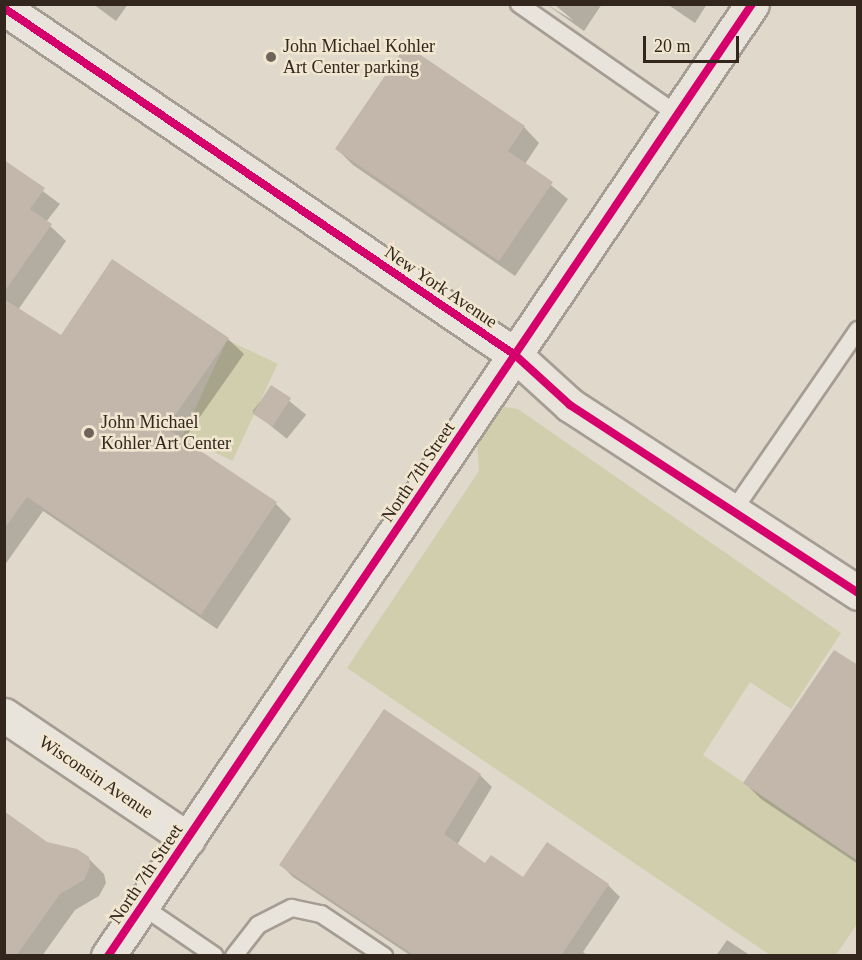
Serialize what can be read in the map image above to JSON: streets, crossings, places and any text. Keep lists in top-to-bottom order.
{
  "streets": {
    "street": ["New York Avenue", "North 7th Street", "Wisconsin Avenue"]
  },
  "crossings": [
    ["New York Avenue", "North 7th Street"],
    ["North 7th Street", "Wisconsin Avenue"]
  ],
  "places": ["John Michael Kohler Art Center parking", "John Michael Kohler Art Center"],
  "scale_bar": "20 m"
}
